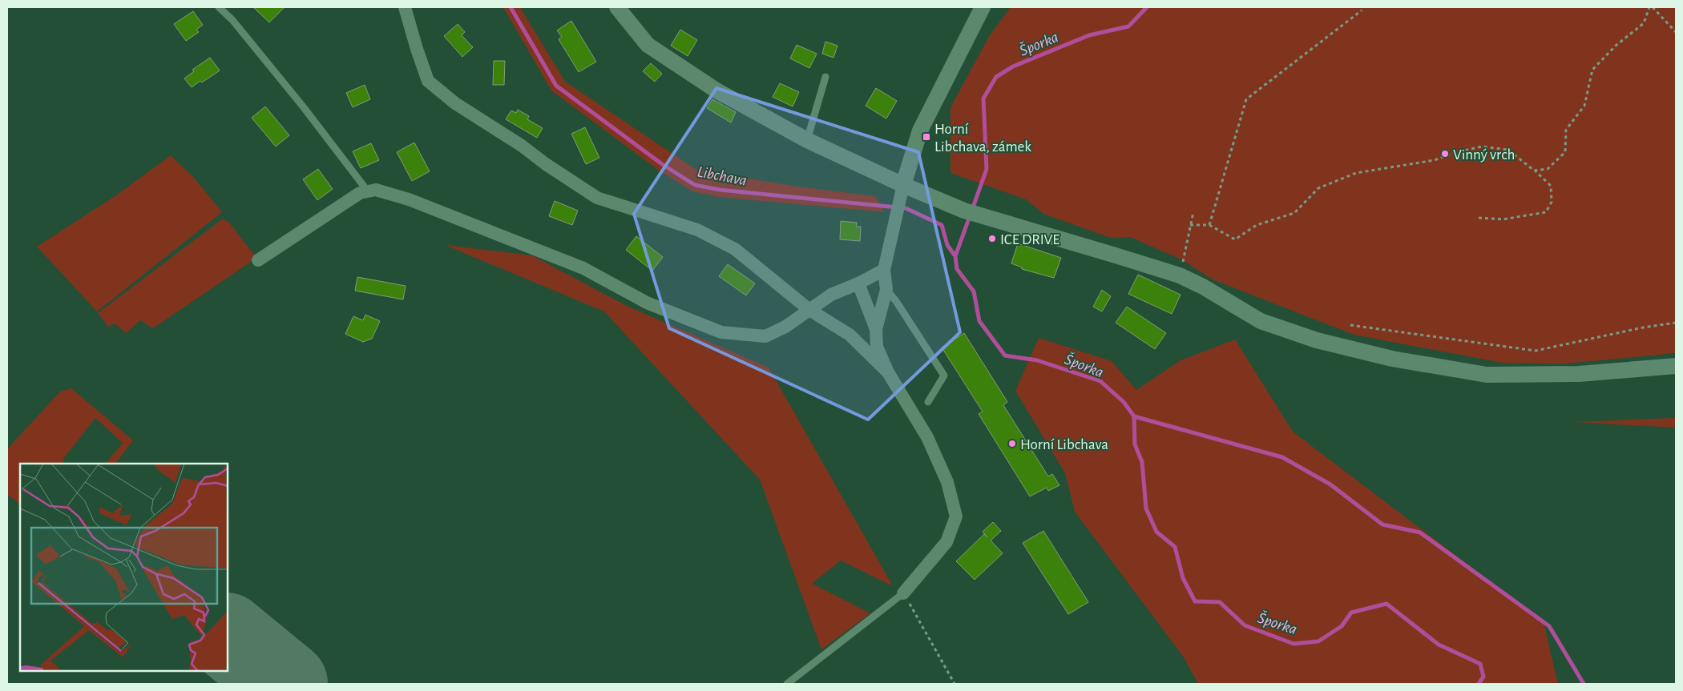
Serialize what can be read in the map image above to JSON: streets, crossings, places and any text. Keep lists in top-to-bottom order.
{
  "water": ["Šporka", "Libchava"],
  "places": {
    "transit": ["Horní Libchava, zámek"],
    "other": ["Vinný vrch", "ICE DRIVE", "Horní Libchava"]
  }
}
